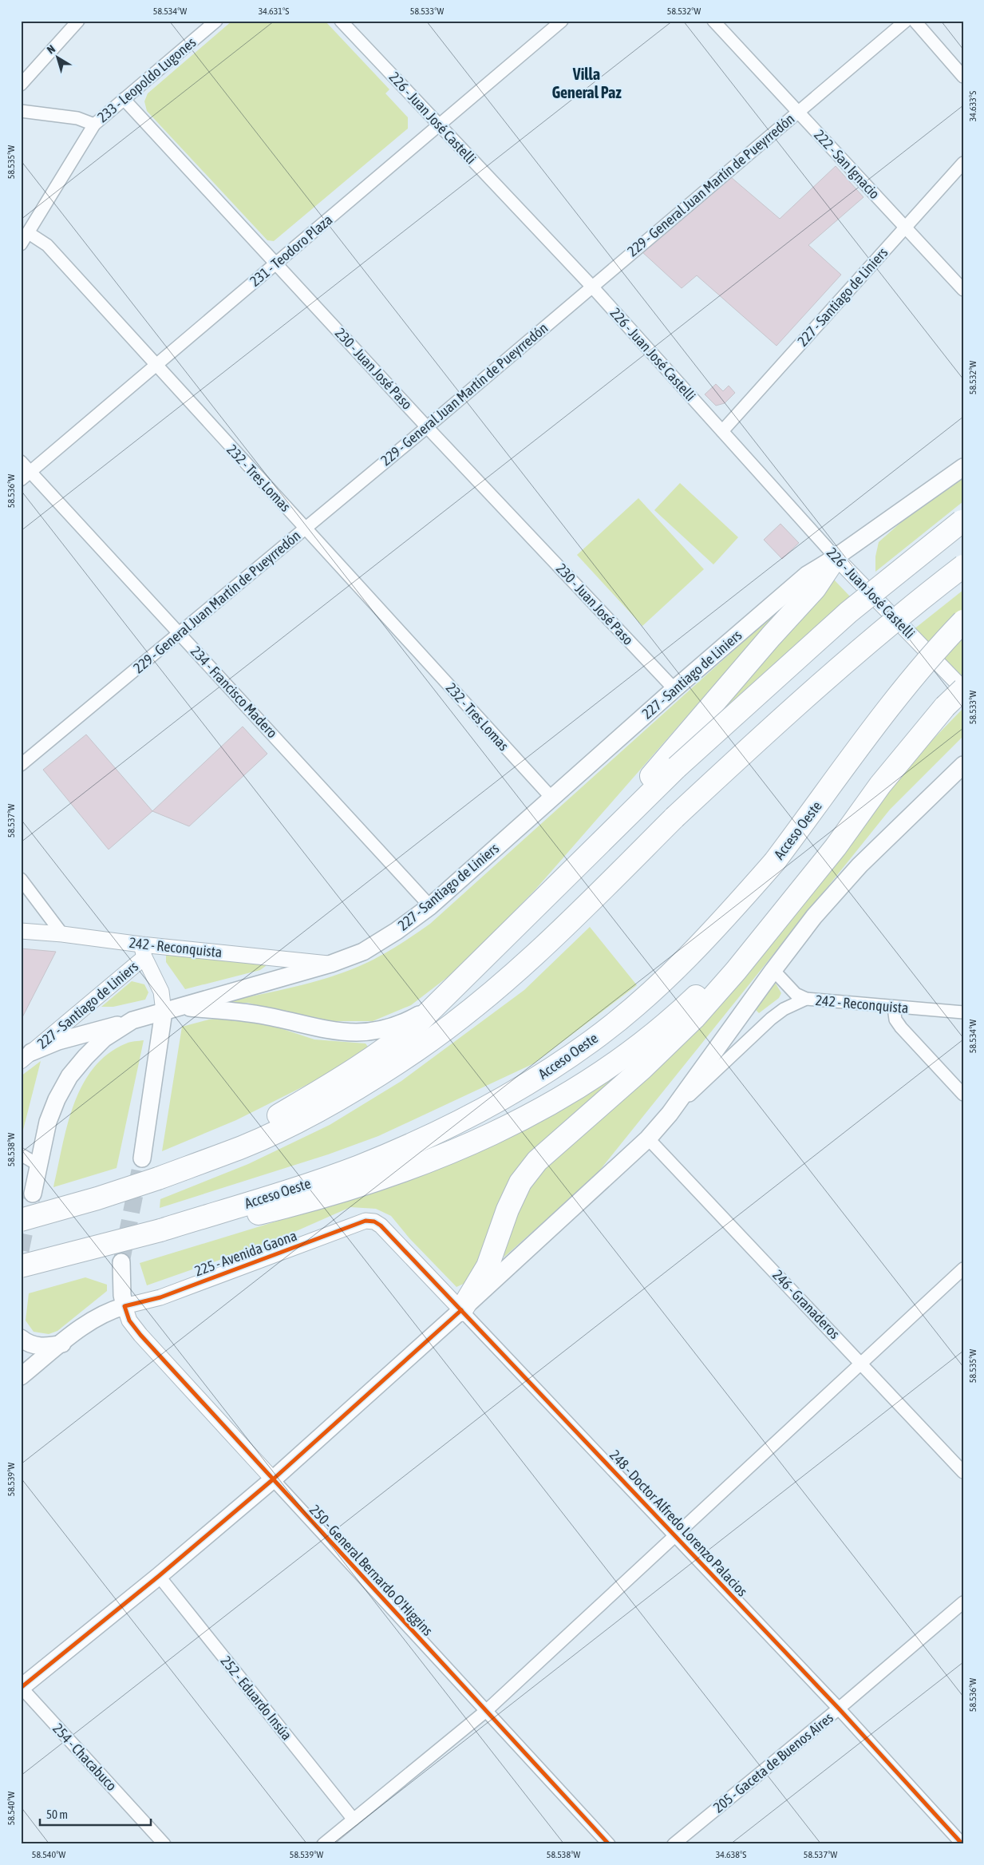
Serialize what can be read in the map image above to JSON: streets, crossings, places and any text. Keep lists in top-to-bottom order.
{
  "streets": {
    "highway": ["Acceso Oeste"],
    "main road": ["227 - Santiago de Liniers", "225 - Avenida Gaona", "250 - General Bernardo O'Higgins"],
    "street": [
      "233 - Leopoldo Lugones",
      "226 - Juan José Castelli",
      "222 - San Ignacio",
      "229 - General Juan Martín de Pueyrredón",
      "231 - Teodoro Plaza",
      "230 - Juan José Paso",
      "232 - Tres Lomas",
      "234 - Francisco Madero",
      "242 - Reconquista",
      "246 - Granaderos",
      "248 - Doctor Alfredo Lorenzo Palacios",
      "252 - Eduardo Insúa",
      "254 - Chacabuco",
      "205 - Gaceta de Buenos Aires"
    ]
  },
  "crossings": [
    ["233 - Leopoldo Lugones", "230 - Juan José Paso"],
    ["233 - Leopoldo Lugones", "232 - Tres Lomas"],
    ["226 - Juan José Castelli", "229 - General Juan Martín de Pueyrredón"],
    ["226 - Juan José Castelli", "231 - Teodoro Plaza"],
    ["226 - Juan José Castelli", "227 - Santiago de Liniers"],
    ["222 - San Ignacio", "229 - General Juan Martín de Pueyrredón"],
    ["222 - San Ignacio", "227 - Santiago de Liniers"],
    ["229 - General Juan Martín de Pueyrredón", "230 - Juan José Paso"],
    ["229 - General Juan Martín de Pueyrredón", "232 - Tres Lomas"],
    ["229 - General Juan Martín de Pueyrredón", "234 - Francisco Madero"],
    ["231 - Teodoro Plaza", "230 - Juan José Paso"],
    ["231 - Teodoro Plaza", "232 - Tres Lomas"],
    ["231 - Teodoro Plaza", "234 - Francisco Madero"],
    ["227 - Santiago de Liniers", "230 - Juan José Paso"],
    ["227 - Santiago de Liniers", "232 - Tres Lomas"],
    ["227 - Santiago de Liniers", "234 - Francisco Madero"],
    ["227 - Santiago de Liniers", "242 - Reconquista"],
    ["225 - Avenida Gaona", "248 - Doctor Alfredo Lorenzo Palacios"],
    ["225 - Avenida Gaona", "250 - General Bernardo O'Higgins"],
    ["248 - Doctor Alfredo Lorenzo Palacios", "205 - Gaceta de Buenos Aires"]
  ],
  "districts": ["Villa General Paz"],
  "scale_bar": "50 m",
  "north": "top left",
  "coordinates": [
    "58.534°W",
    "34.631°S",
    "58.533°W",
    "58.532°W",
    "34.633°S",
    "58.535°W",
    "58.536°W",
    "58.537°W",
    "58.538°W",
    "58.539°W",
    "58.540°W",
    "34.638°S"
  ]
}
